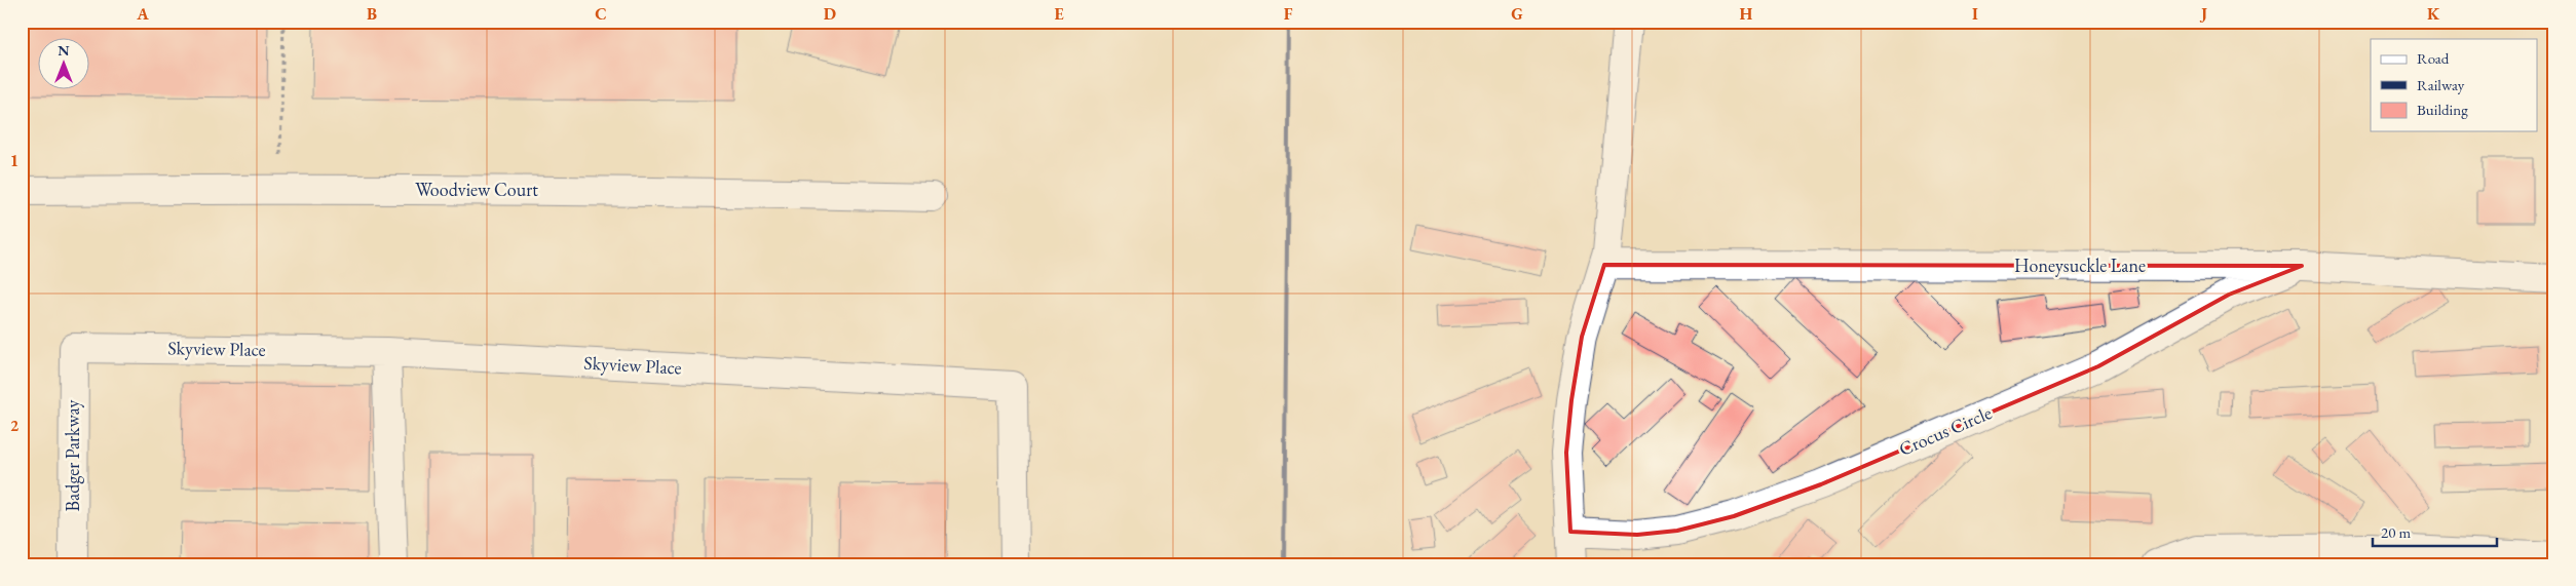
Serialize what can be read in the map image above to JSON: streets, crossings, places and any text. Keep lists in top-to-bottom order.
{
  "streets": {
    "street": [
      "Woodview Court",
      "Honeysuckle Lane",
      "Skyview Place",
      "Crocus Circle",
      "Badger Parkway"
    ]
  },
  "crossings": [
    ["Honeysuckle Lane", "Crocus Circle"],
    ["Skyview Place", "Badger Parkway"]
  ],
  "legend": ["Road", "Railway", "Building"],
  "scale_bar": "20 m",
  "north": "top",
  "grid": {
    "columns": [
      "A",
      "B",
      "C",
      "D",
      "E",
      "F",
      "G",
      "H",
      "I",
      "J",
      "K"
    ],
    "rows": ["1", "2"]
  }
}
